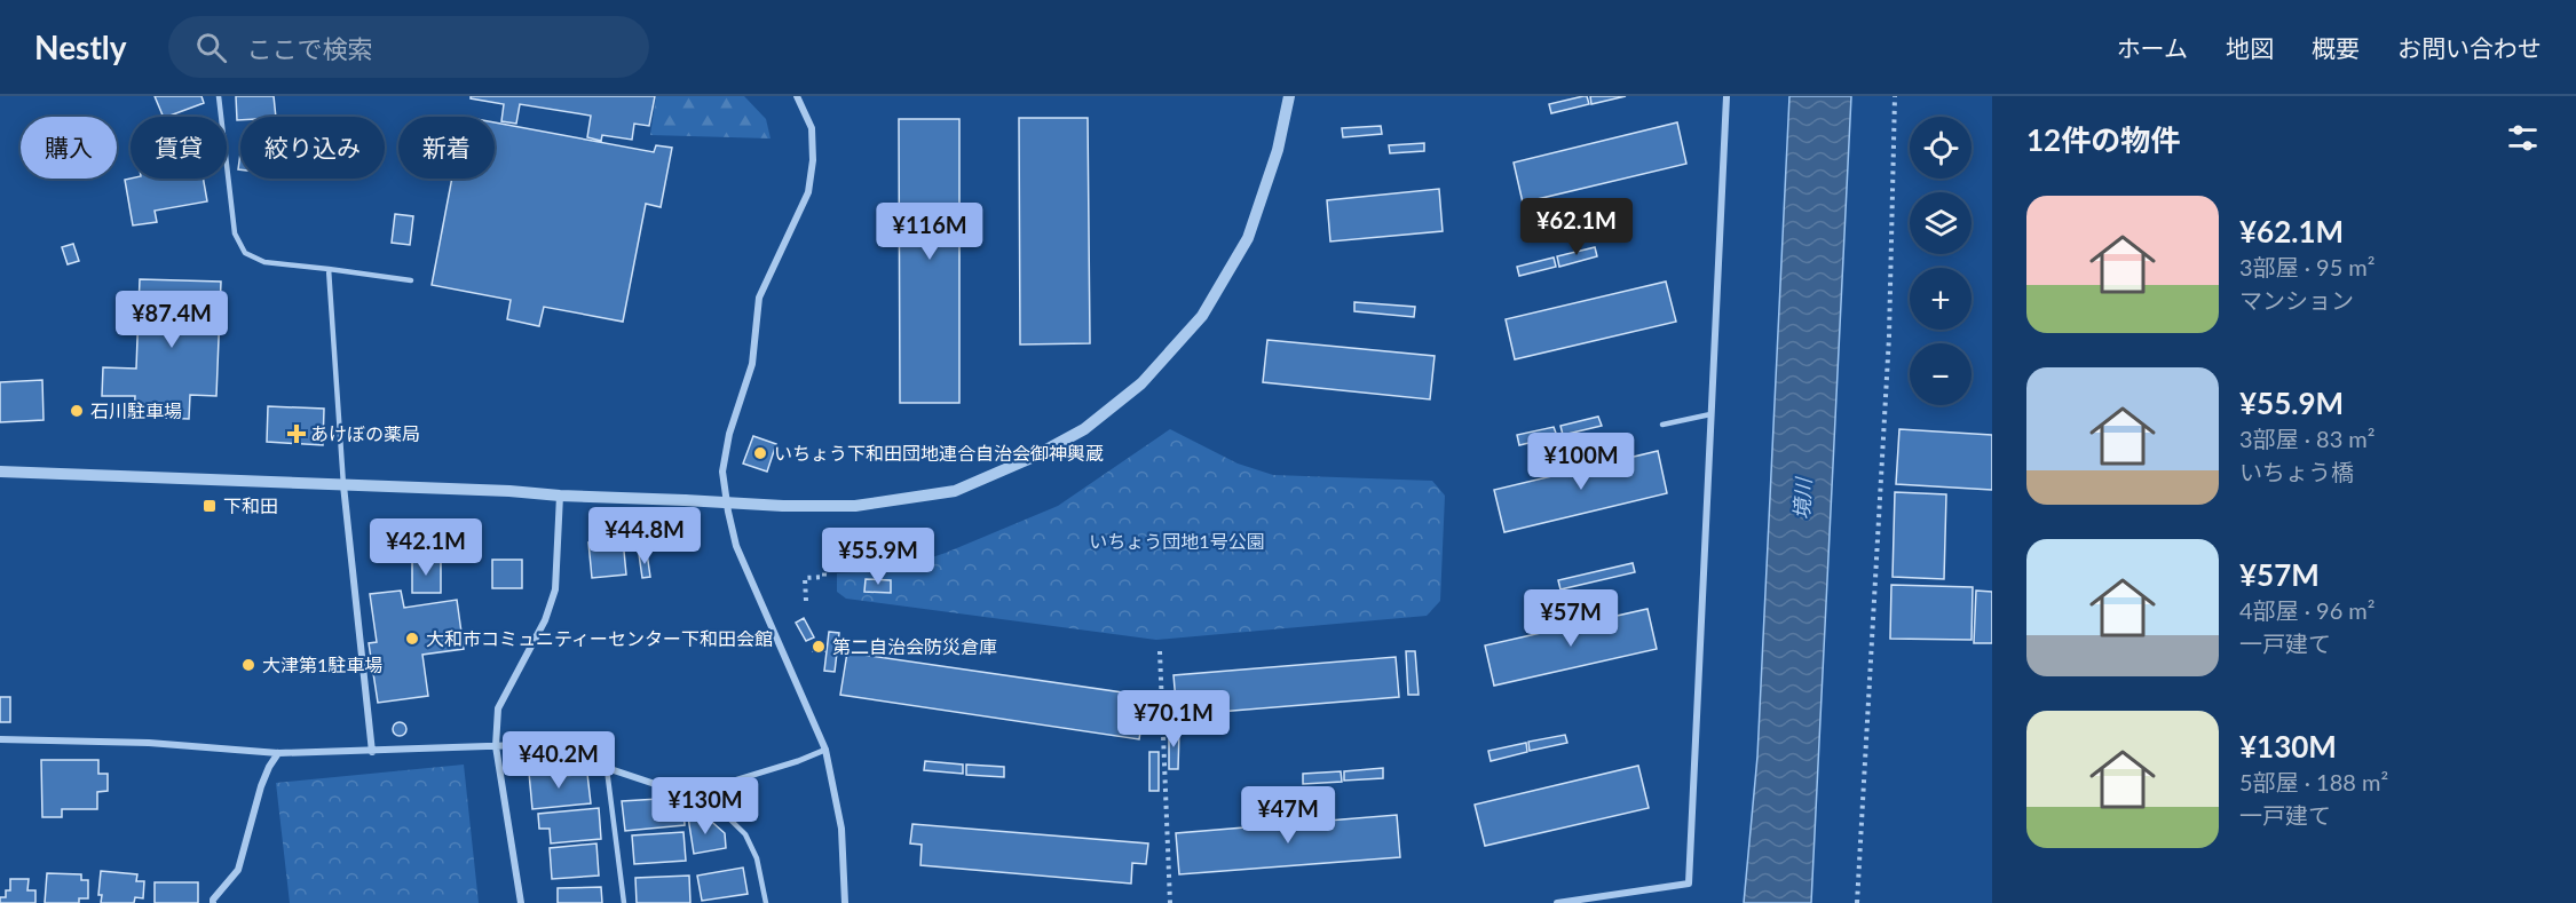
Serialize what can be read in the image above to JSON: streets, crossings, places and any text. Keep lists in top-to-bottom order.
{
  "water": ["境川"],
  "parks": ["いちょう団地1号公園"],
  "places": {
    "other": [
      "石川駐車場",
      "いちょう下和田団地連合自治会御神輿蔵",
      "大和市コミュニティーセンター下和田会館",
      "第二自治会防災倉庫",
      "大津第1駐車場"
    ],
    "health": ["あけぼの薬局"],
    "transit": ["下和田"]
  },
  "page": {
    "header": "Nestly",
    "search": "ここで検索",
    "nav": [
      "ホーム",
      "地図",
      "概要",
      "お問い合わせ"
    ],
    "heading": "12件の物件",
    "map_buttons": ["+", "−"],
    "chip": [
      "購入",
      "賃貸",
      "絞り込み",
      "新着"
    ],
    "list": [
      {
        "name": "¥62.1M",
        "note": "3部屋 · 95 m² · マンション"
      },
      {
        "name": "¥55.9M",
        "note": "3部屋 · 83 m² · いちょう橋"
      },
      {
        "name": "¥57M",
        "note": "4部屋 · 96 m² · 一戸建て"
      },
      {
        "name": "¥130M",
        "note": "5部屋 · 188 m² · 一戸建て"
      }
    ],
    "price": [
      "¥62.1M",
      "¥116M",
      "¥87.4M",
      "¥100M",
      "¥44.8M",
      "¥42.1M",
      "¥55.9M",
      "¥57M",
      "¥70.1M",
      "¥40.2M",
      "¥130M",
      "¥47M"
    ]
  }
}
